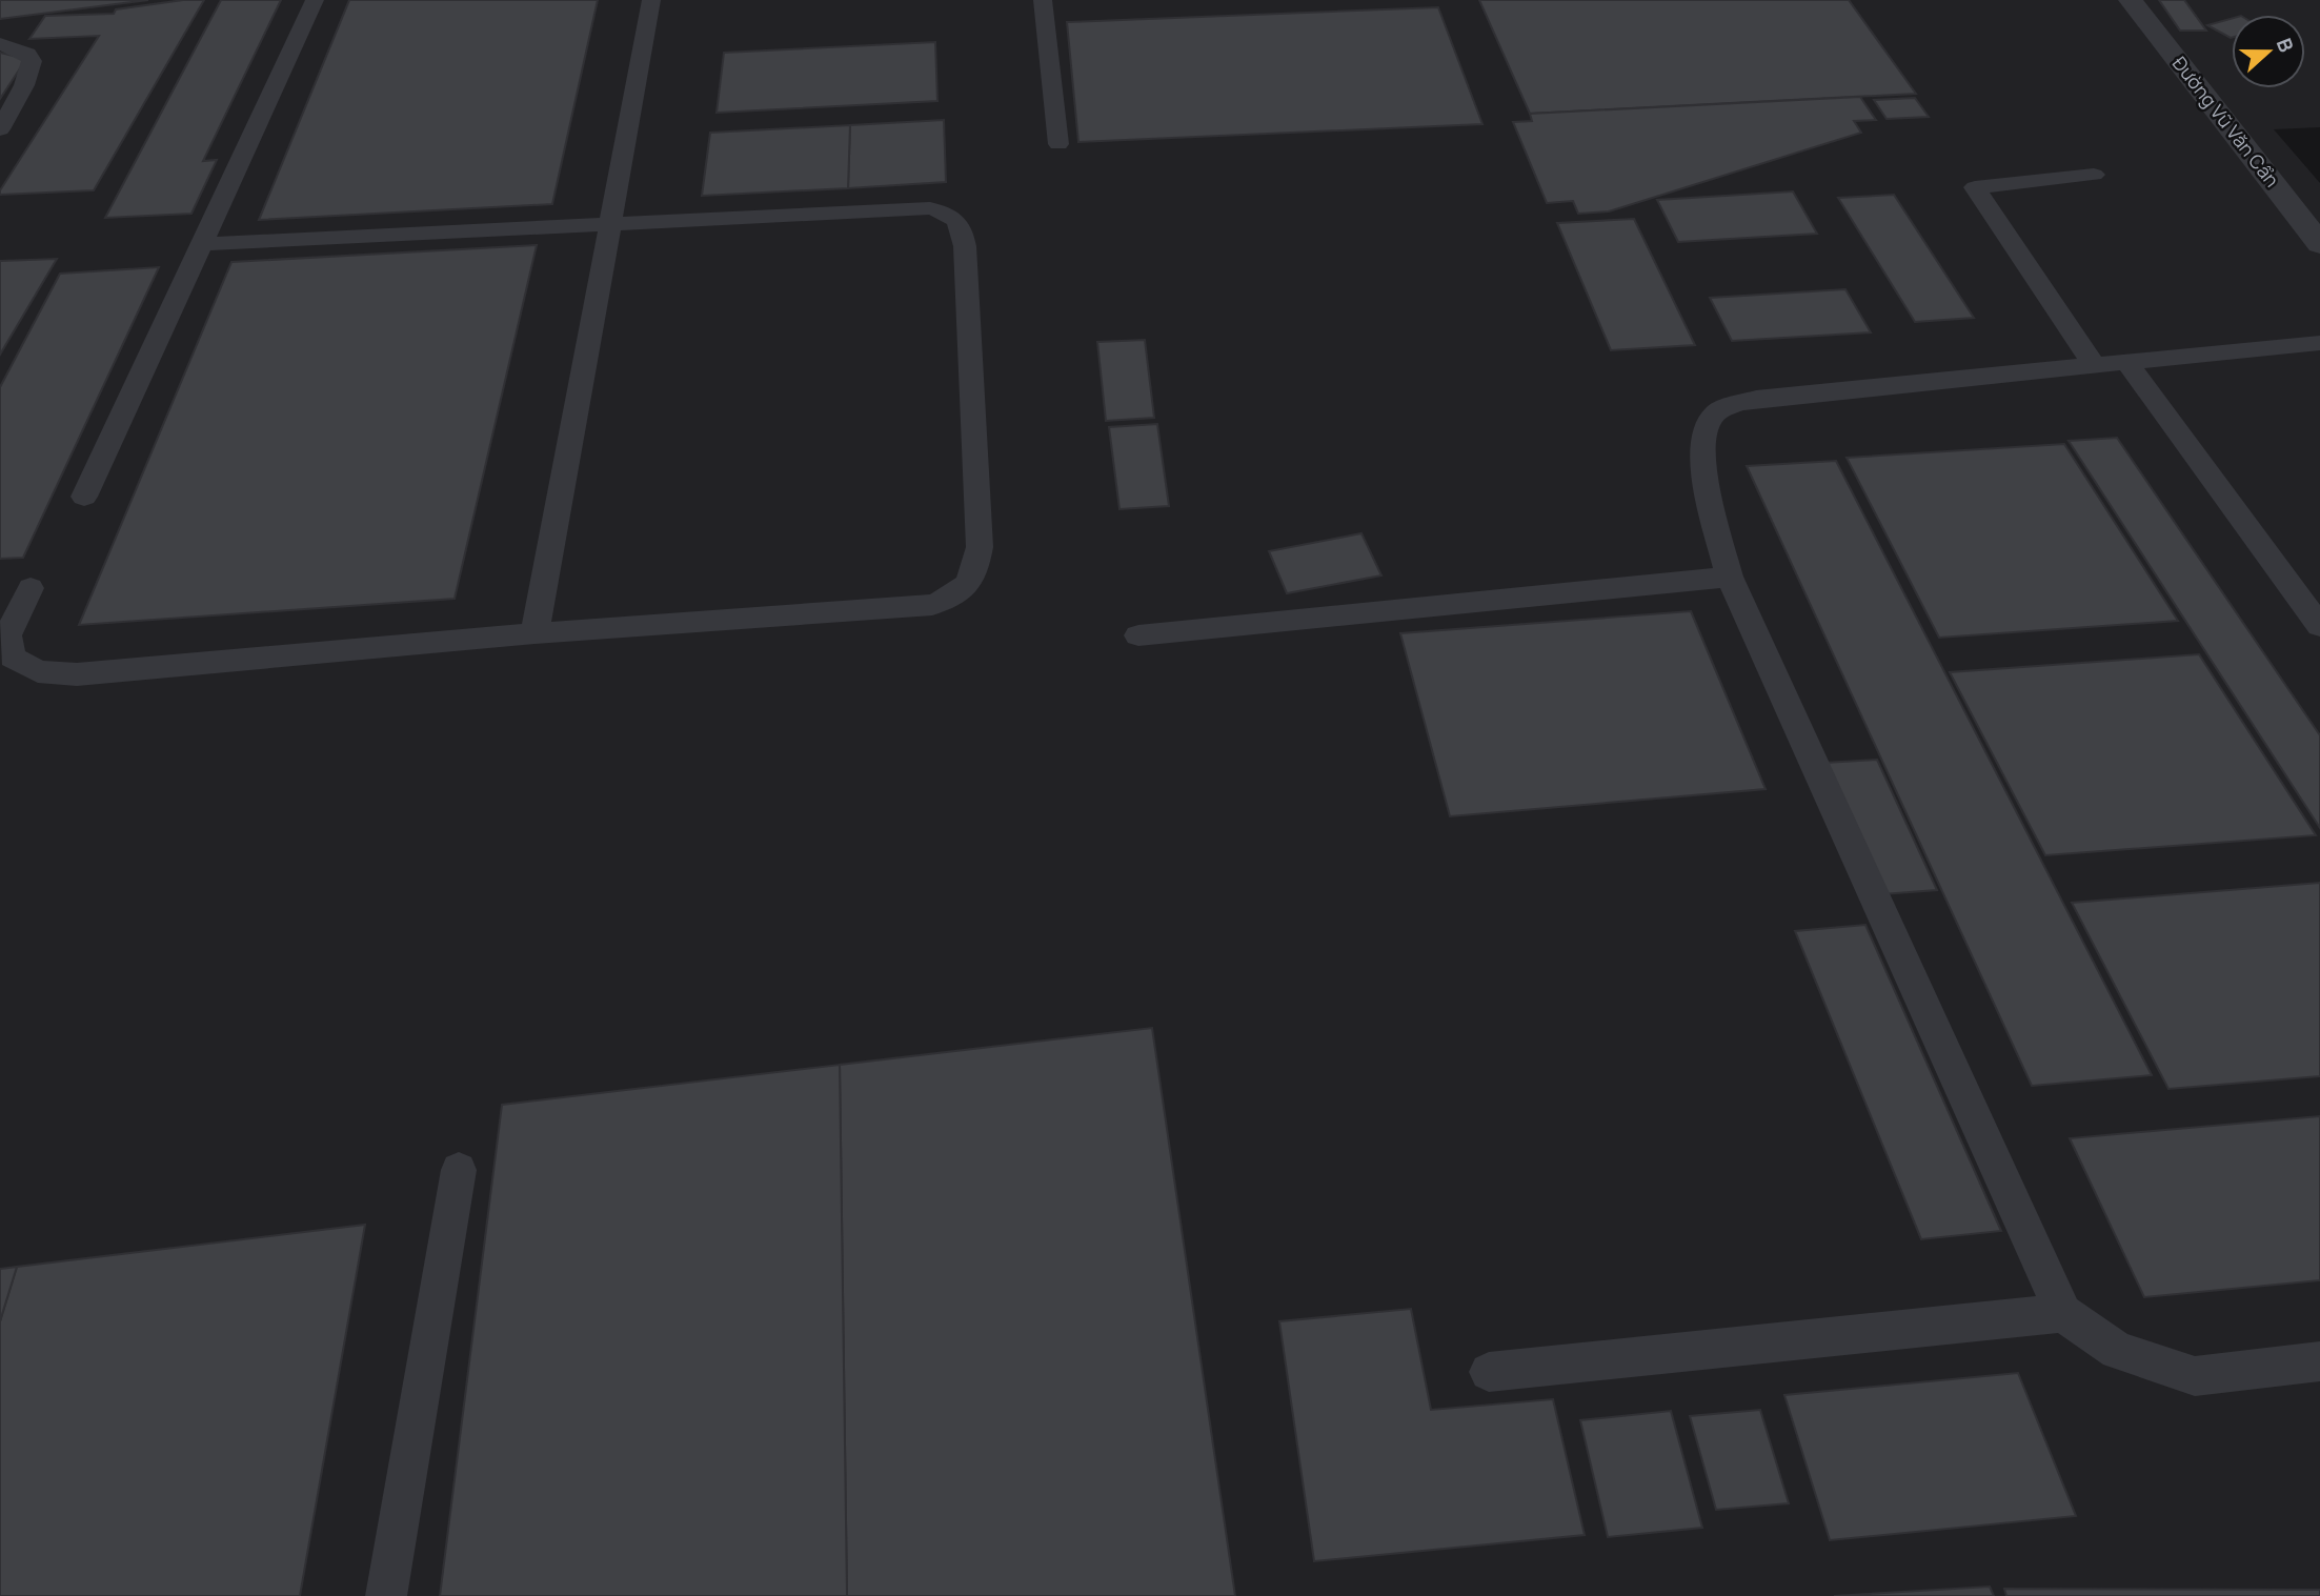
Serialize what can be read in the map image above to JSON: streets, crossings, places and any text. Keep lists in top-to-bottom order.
{
  "streets": {
    "street": ["Đường Vũ Văn Cẩn"]
  },
  "north": "right"
}
